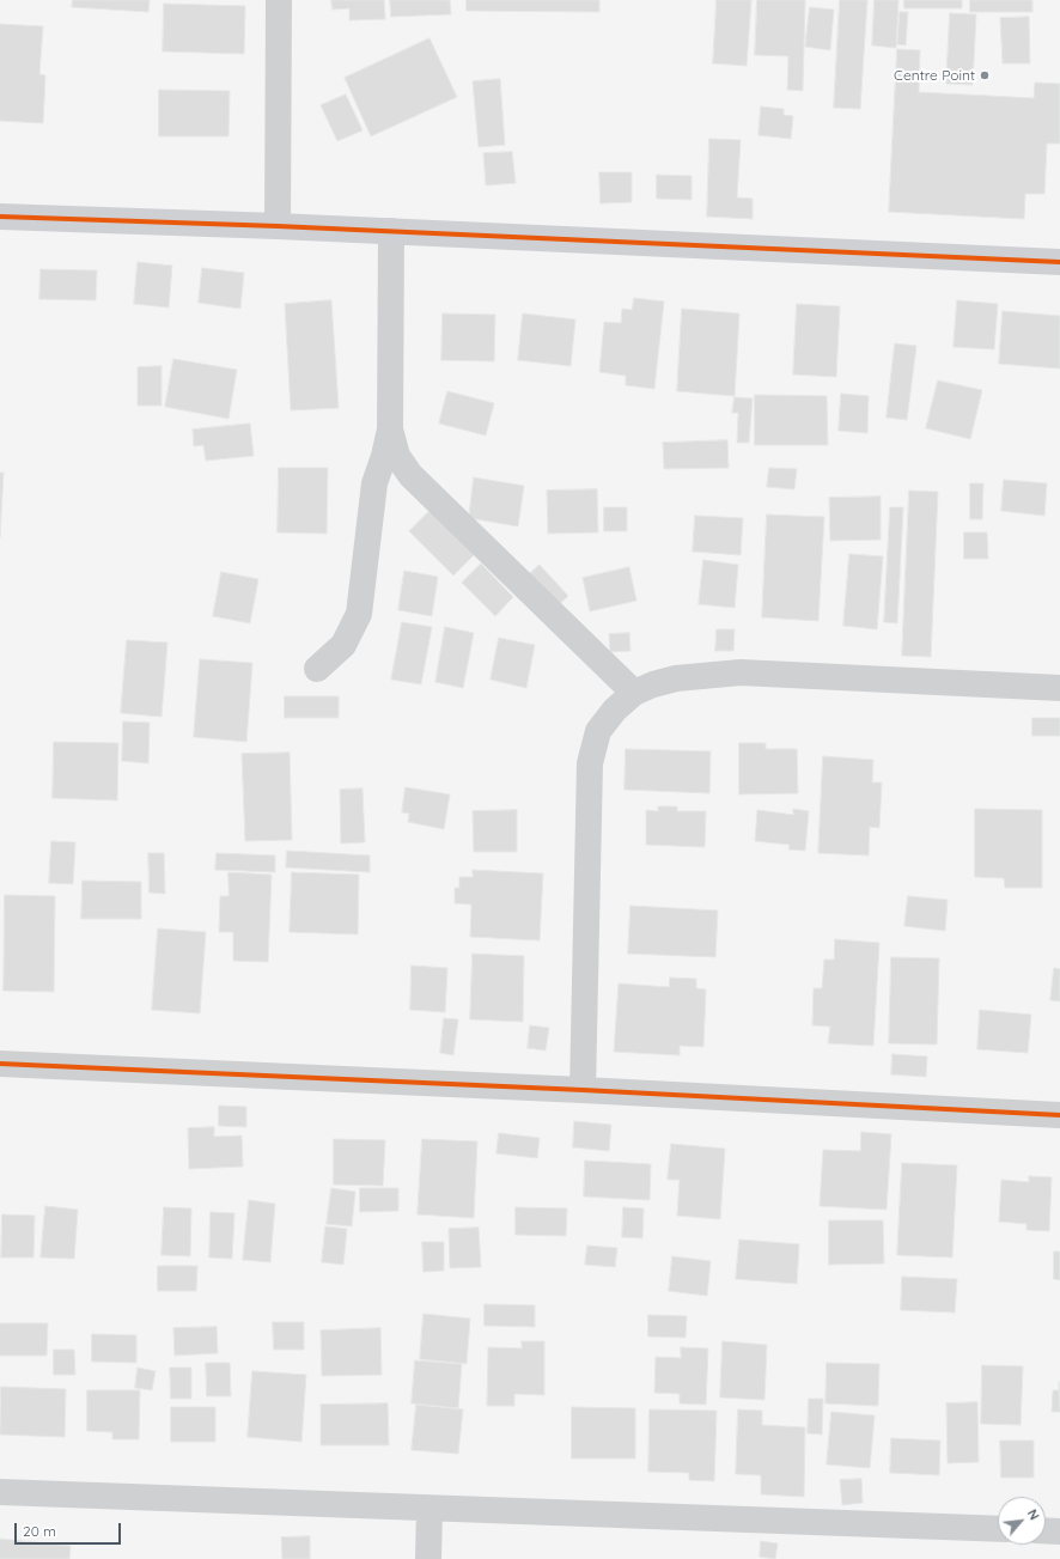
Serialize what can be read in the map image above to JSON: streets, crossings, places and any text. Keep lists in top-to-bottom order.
{
  "places": ["Centre Point"],
  "scale_bar": "20 m",
  "north": "top right"
}
